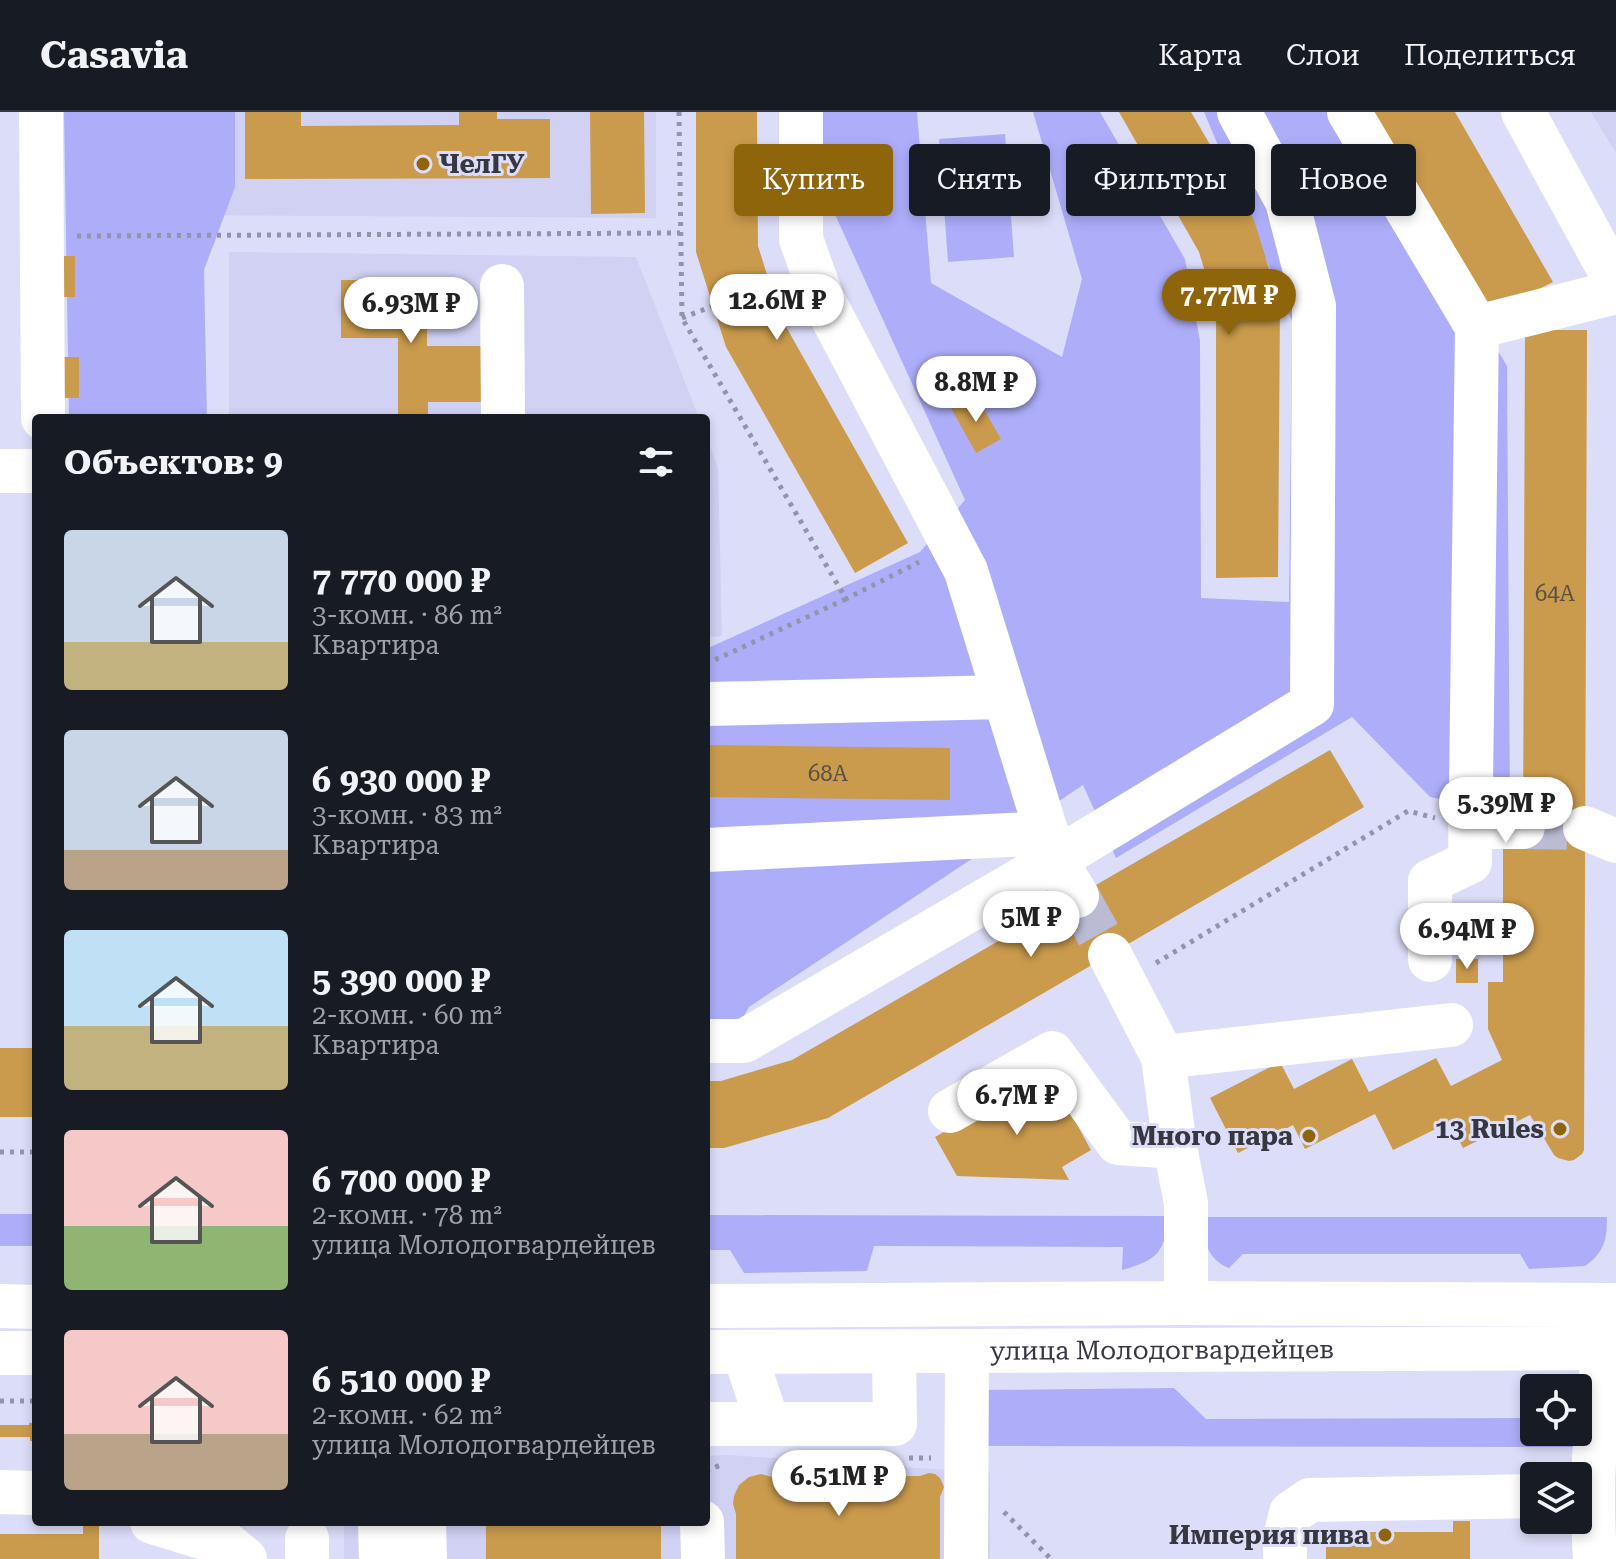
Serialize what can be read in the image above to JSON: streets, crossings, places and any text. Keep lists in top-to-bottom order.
{
  "streets": {
    "main road": ["улица Молодогвардейцев"]
  },
  "places": [
    "ЧелГУ",
    "13 Rules",
    "Много пара",
    "Империя пива"
  ],
  "house_numbers": ["64А", "68А"],
  "page": {
    "header": "Casavia",
    "nav": ["Карта", "Слои", "Поделиться"],
    "chip": [
      "Купить",
      "Снять",
      "Фильтры",
      "Новое"
    ],
    "price": [
      "7.77M ₽",
      "12.6M ₽",
      "6.93M ₽",
      "8.8M ₽",
      "5.39M ₽",
      "5M ₽",
      "6.94M ₽",
      "6.7M ₽",
      "6.51M ₽"
    ],
    "heading": "Объектов: 9",
    "list": [
      {
        "name": "7 770 000 ₽",
        "note": "3-комн. · 86 m² · Квартира"
      },
      {
        "name": "6 930 000 ₽",
        "note": "3-комн. · 83 m² · Квартира"
      },
      {
        "name": "5 390 000 ₽",
        "note": "2-комн. · 60 m² · Квартира"
      },
      {
        "name": "6 700 000 ₽",
        "note": "2-комн. · 78 m² · улица Молодогвардейцев"
      },
      {
        "name": "6 510 000 ₽",
        "note": "2-комн. · 62 m² · улица Молодогвардейцев"
      }
    ]
  }
}
